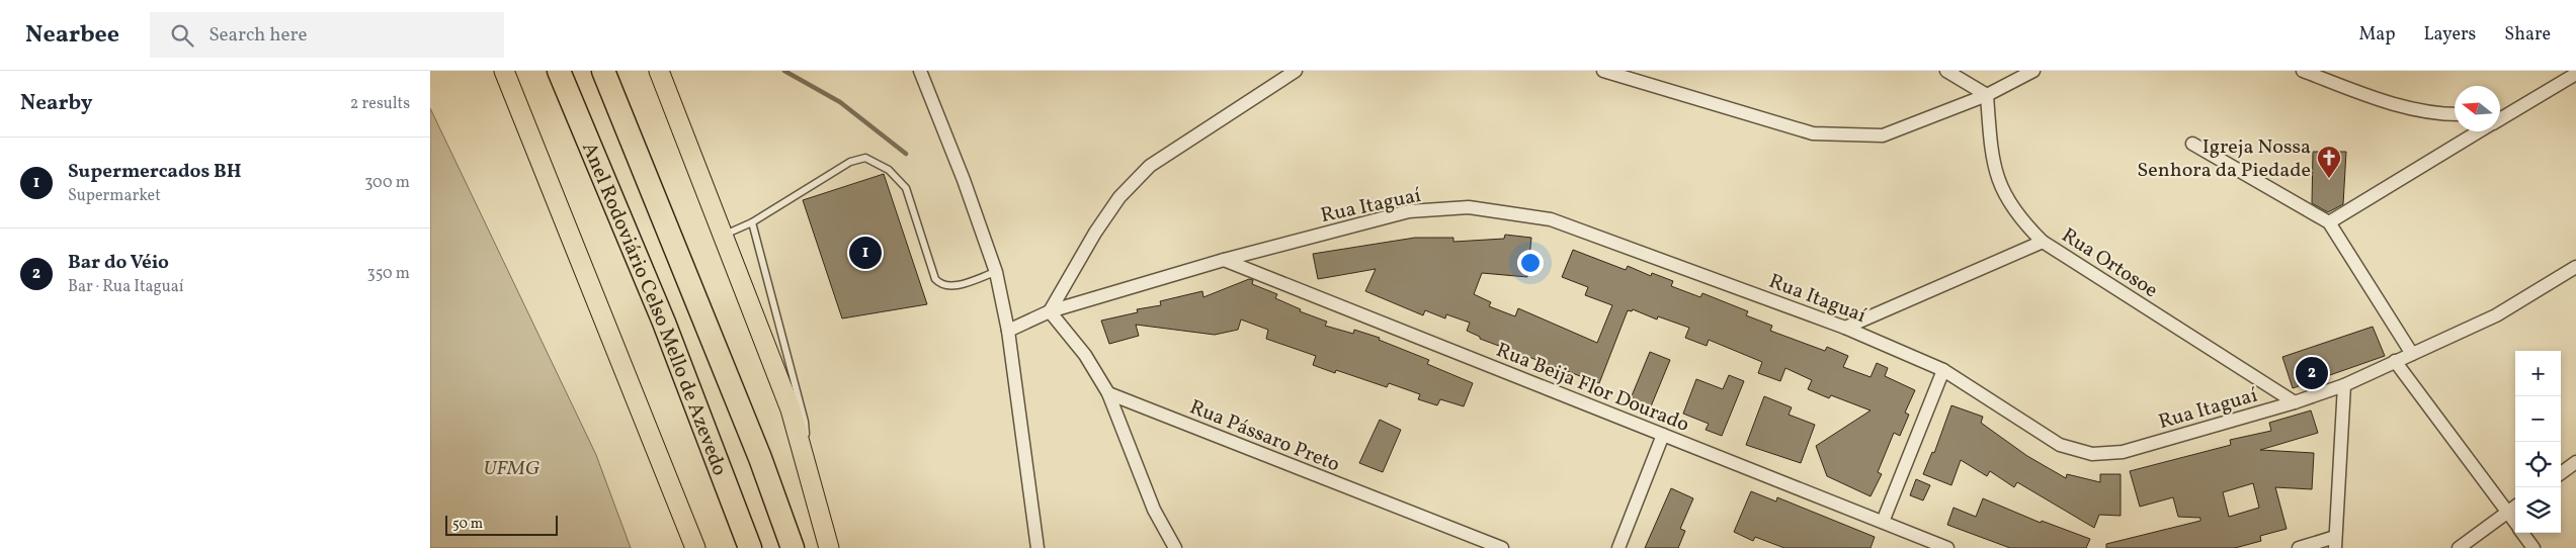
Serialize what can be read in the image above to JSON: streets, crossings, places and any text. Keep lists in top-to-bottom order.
{
  "streets": {
    "highway": ["Anel Rodoviário Celso Mello de Azevedo"],
    "street": [
      "Rua Itaguaí",
      "Rua Ortosoe",
      "Rua Beija Flor Dourado",
      "Rua Pássaro Preto"
    ]
  },
  "crossings": [
    ["Rua Itaguaí", "Rua Ortosoe"],
    ["Rua Itaguaí", "Rua Beija Flor Dourado"]
  ],
  "parks": ["UFMG"],
  "places": {
    "church": ["Igreja Nossa Senhora da Piedade"]
  },
  "scale_bar": "50 m",
  "north": "left",
  "page": {
    "header": "Nearbee",
    "search": "Search here",
    "nav": ["Map", "Layers", "Share"],
    "heading": ["Nearby", "2 results"],
    "list": [
      {
        "mark": "1",
        "name": "Supermercados BH",
        "note": "Supermarket",
        "value": "300 m"
      },
      {
        "mark": "2",
        "name": "Bar do Véio",
        "note": "Bar · Rua Itaguaí",
        "value": "350 m"
      }
    ],
    "pins": ["1", "2"],
    "map_buttons": ["+", "−"],
    "scale": "50 m"
  }
}
